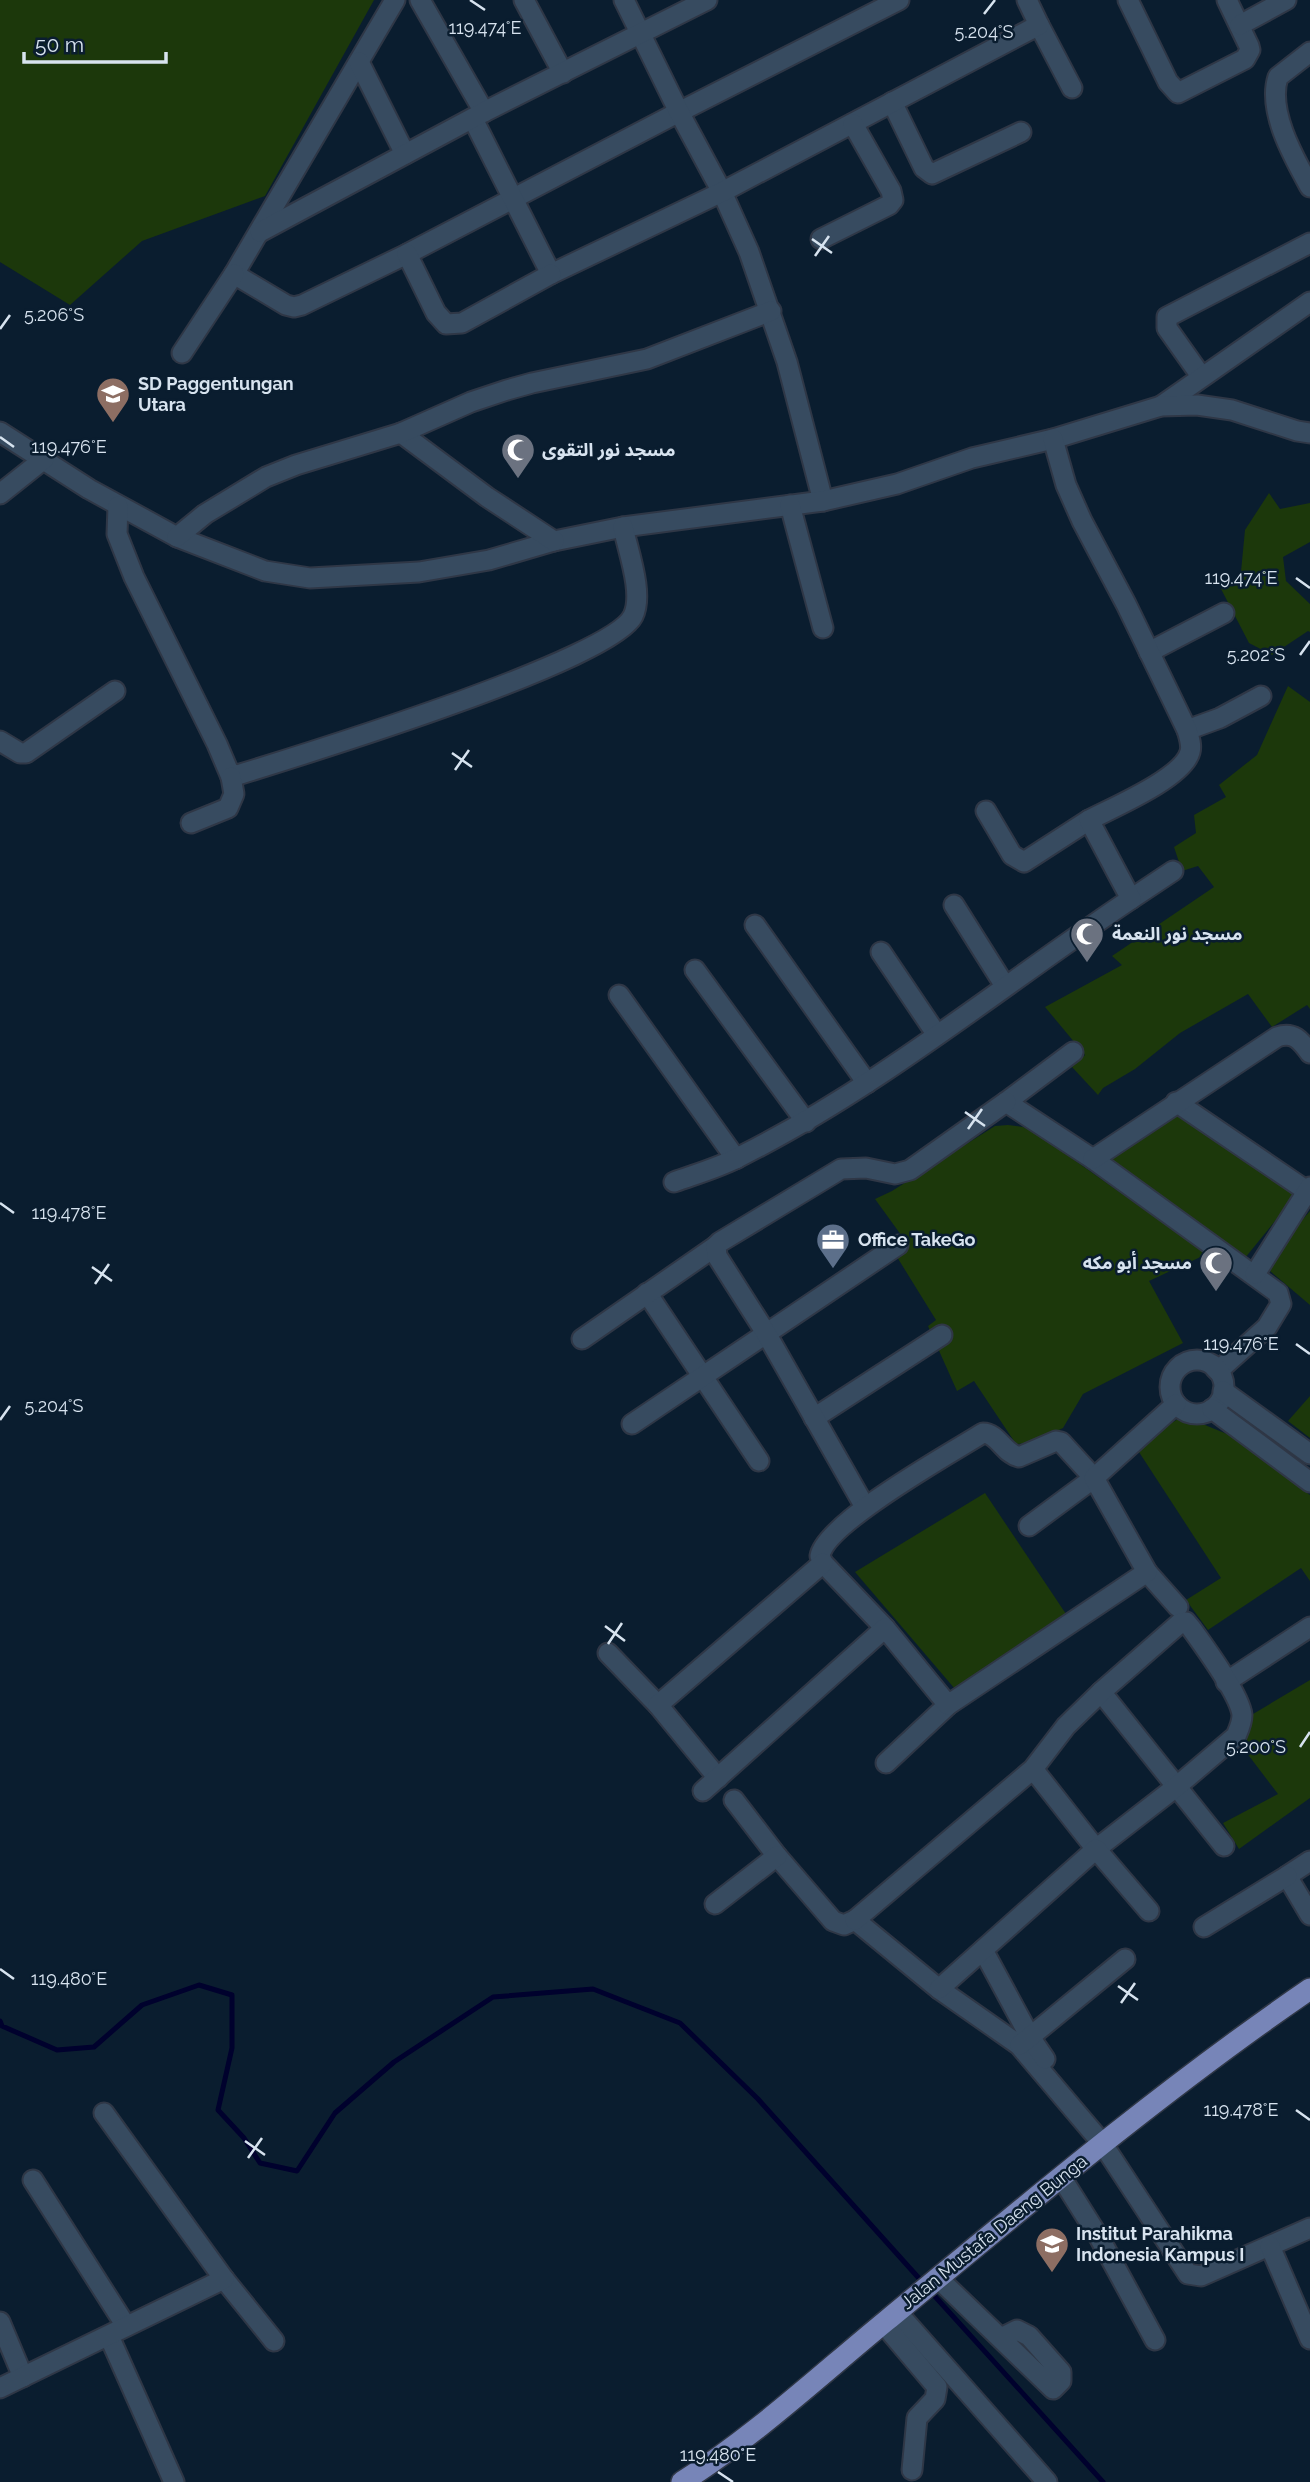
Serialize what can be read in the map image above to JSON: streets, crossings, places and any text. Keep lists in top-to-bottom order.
{
  "streets": {
    "main road": ["Jalan Mustafa Daeng Bunga"]
  },
  "places": {
    "school or university": ["SD Paggentungan Utara", "Institut Parahikma Indonesia Kampus I"],
    "mosque": ["مسجد نور التقوى", "مسجد نور النعمة", "مسجد أبو مكه"],
    "office": ["Office TakeGo"]
  },
  "scale_bar": "50 m",
  "coordinates": [
    "119.474°E",
    "5.204°S",
    "5.206°S",
    "119.476°E",
    "5.202°S",
    "119.478°E",
    "5.200°S",
    "119.480°E"
  ]
}
